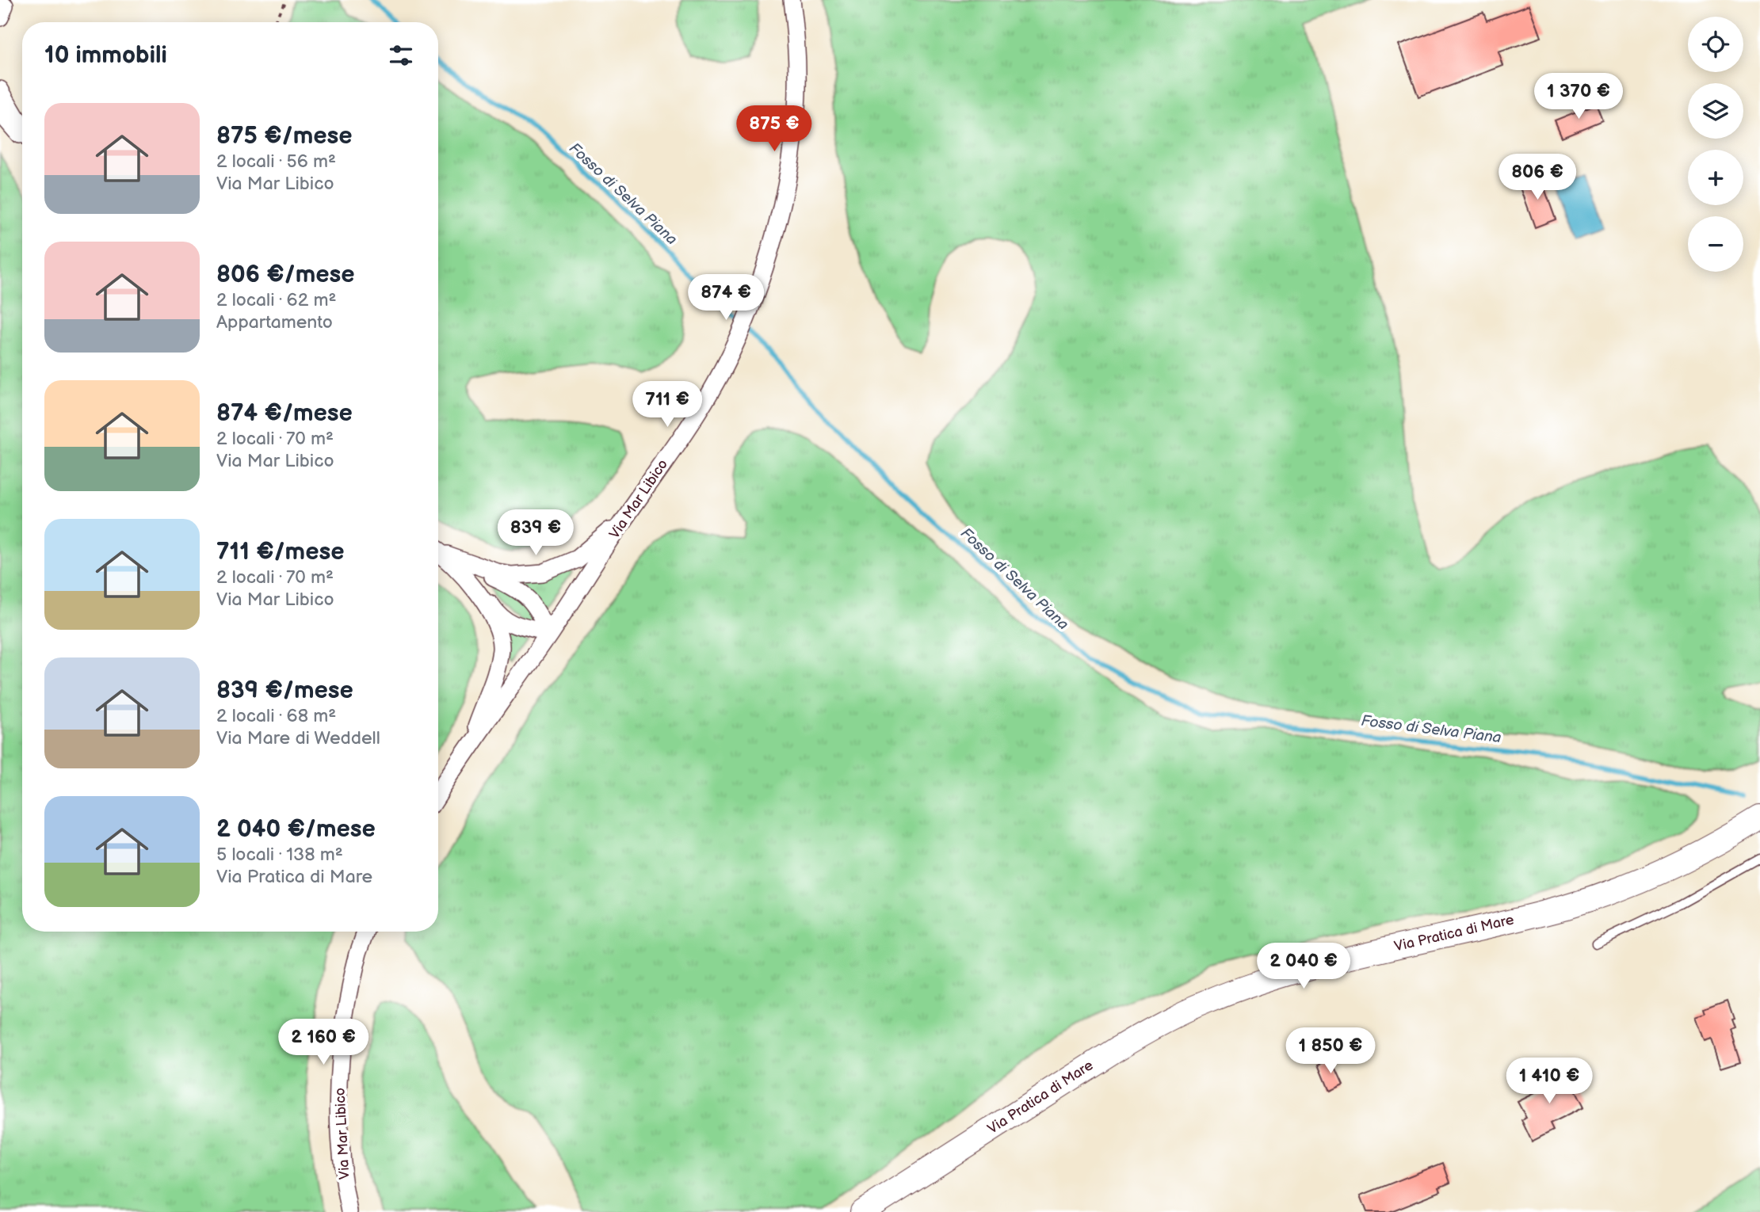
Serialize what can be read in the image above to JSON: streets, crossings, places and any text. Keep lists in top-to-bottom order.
{
  "streets": {
    "street": ["Via Mar Libico", "Via Pratica di Mare"]
  },
  "water": ["Fosso di Selva Piana"],
  "page": {
    "map_buttons": ["+", "−"],
    "heading": "10 immobili",
    "price": [
      "1 370 €",
      "875 €",
      "806 €",
      "874 €",
      "711 €",
      "839 €",
      "2 040 €",
      "2 160 €",
      "1 850 €",
      "1 410 €"
    ],
    "list": [
      {
        "name": "875 €/mese",
        "note": "2 locali · 56 m² · Via Mar Libico"
      },
      {
        "name": "806 €/mese",
        "note": "2 locali · 62 m² · Appartamento"
      },
      {
        "name": "874 €/mese",
        "note": "2 locali · 70 m² · Via Mar Libico"
      },
      {
        "name": "711 €/mese",
        "note": "2 locali · 70 m² · Via Mar Libico"
      },
      {
        "name": "839 €/mese",
        "note": "2 locali · 68 m² · Via Mare di Weddell"
      },
      {
        "name": "2 040 €/mese",
        "note": "5 locali · 138 m² · Via Pratica di Mare"
      }
    ]
  }
}
